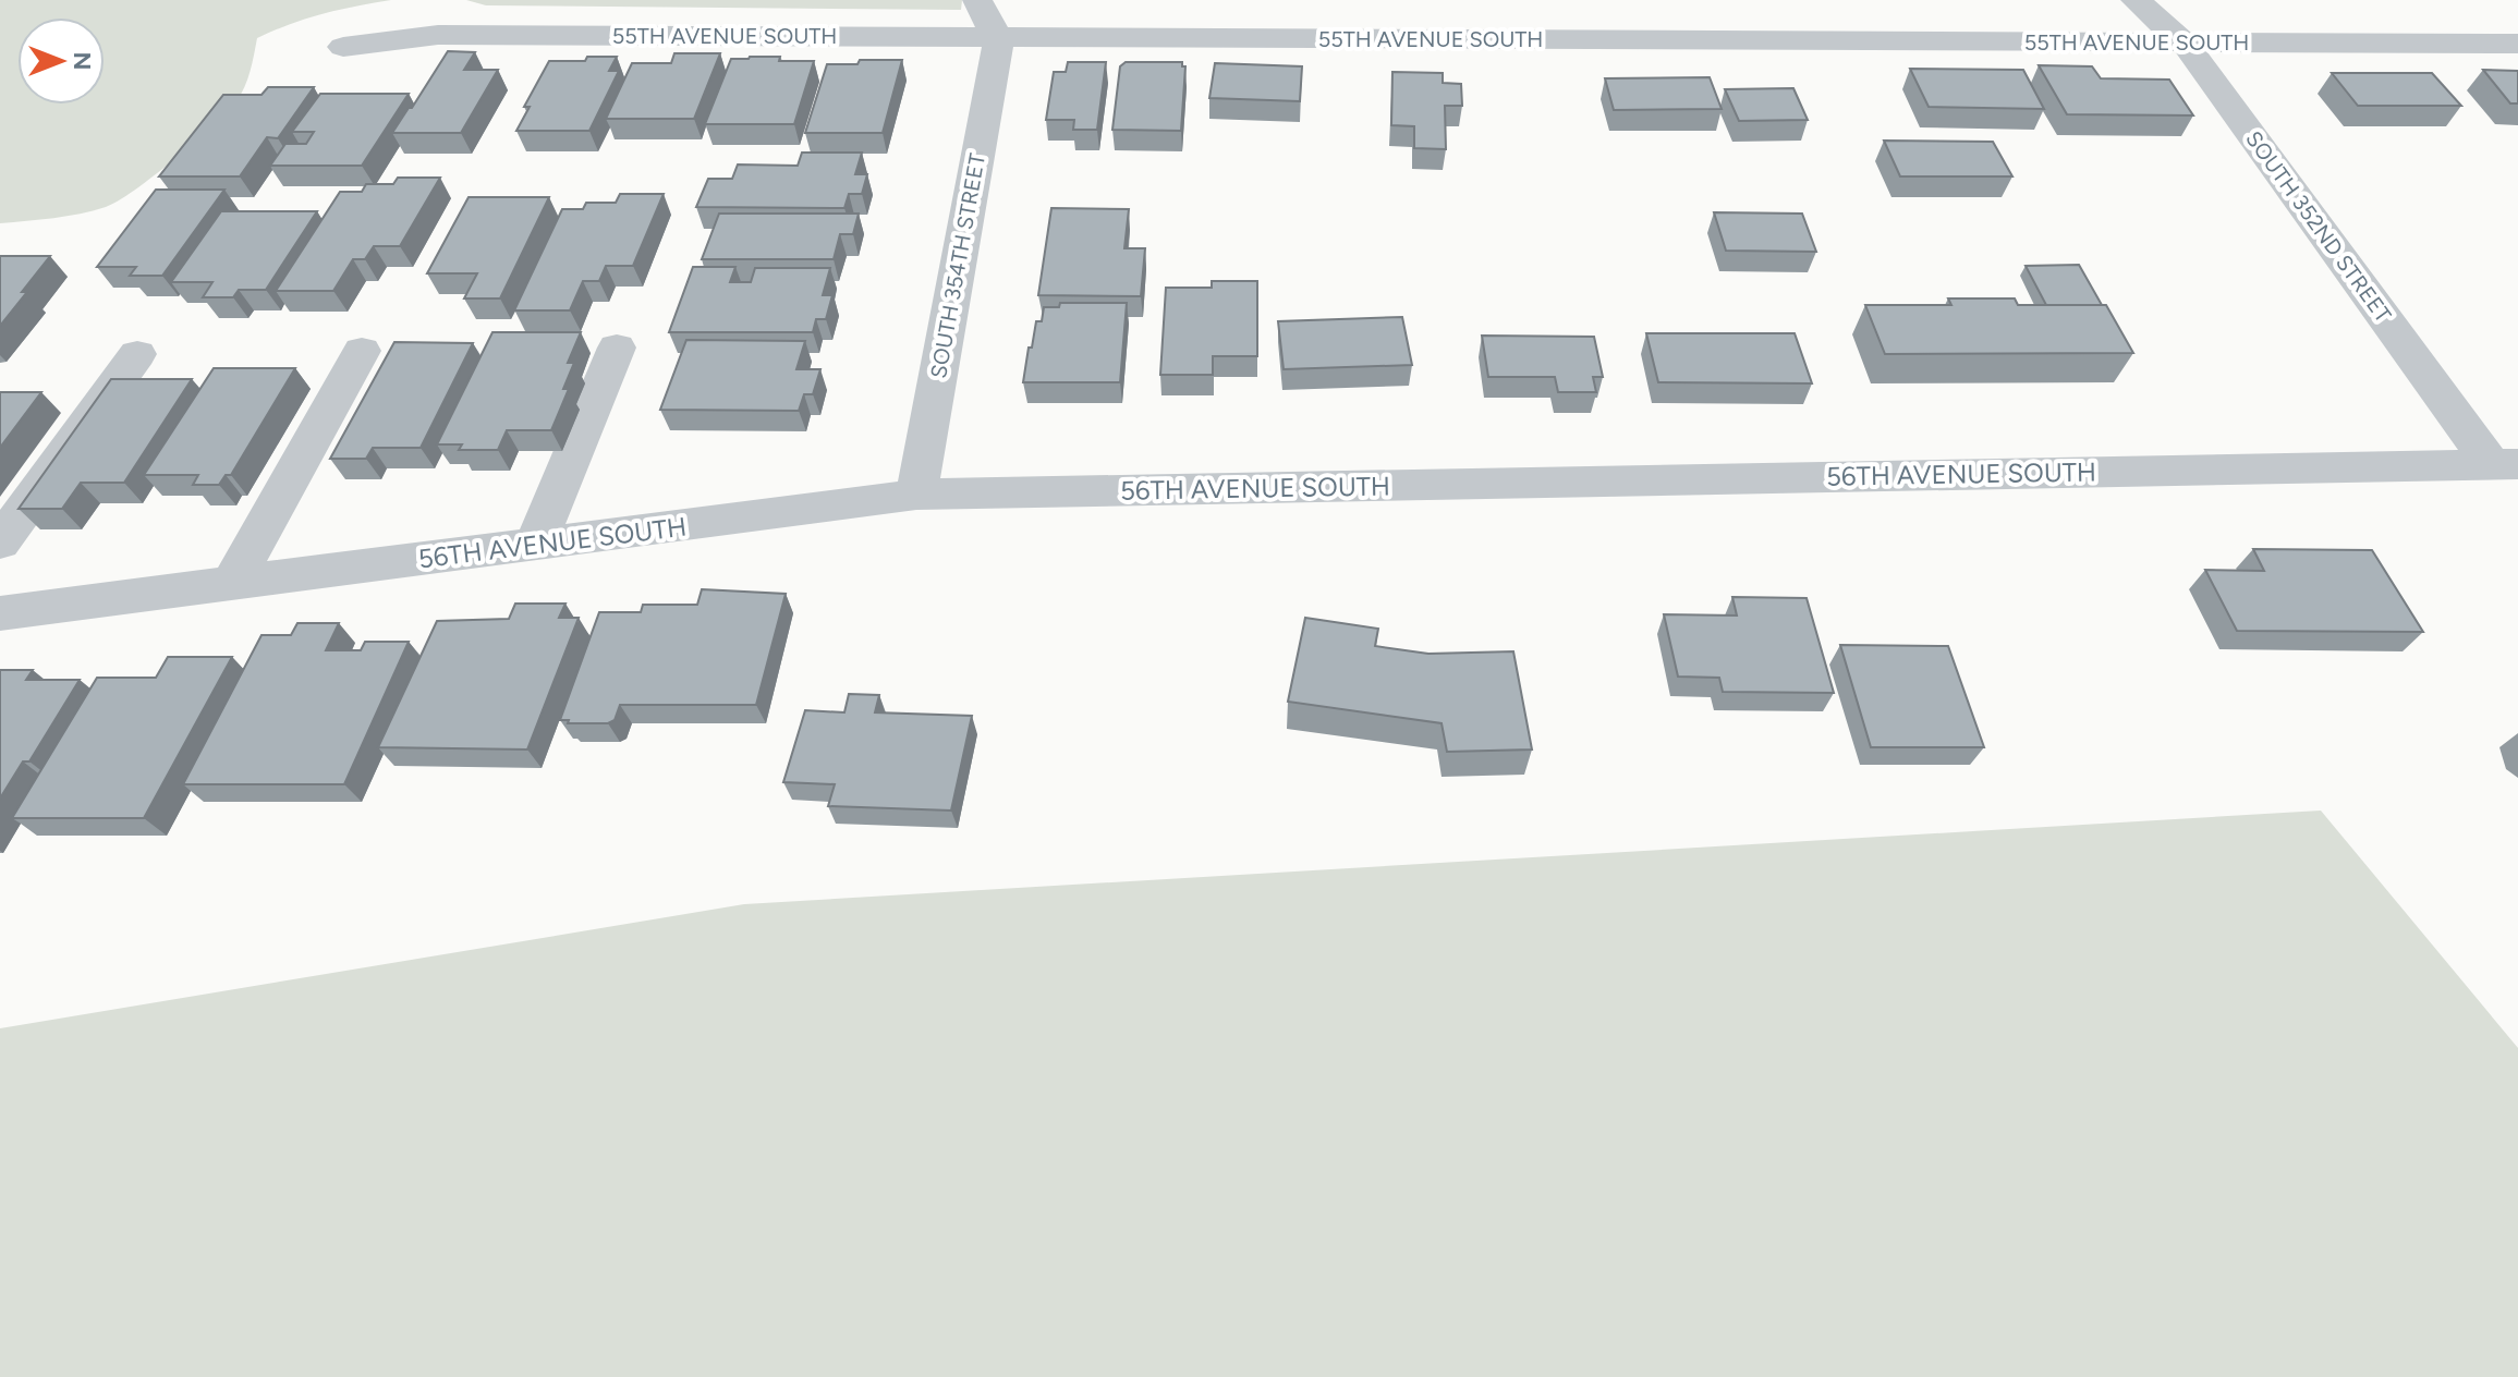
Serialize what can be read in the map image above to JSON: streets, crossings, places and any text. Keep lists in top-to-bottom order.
{
  "streets": {
    "street": [
      "55TH AVENUE SOUTH",
      "SOUTH 352ND STREET",
      "SOUTH 354TH STREET",
      "56TH AVENUE SOUTH"
    ]
  },
  "crossings": [
    ["55TH AVENUE SOUTH", "SOUTH 352ND STREET"],
    ["55TH AVENUE SOUTH", "SOUTH 354TH STREET"],
    ["SOUTH 352ND STREET", "56TH AVENUE SOUTH"],
    ["SOUTH 354TH STREET", "56TH AVENUE SOUTH"]
  ],
  "north": "right"
}
